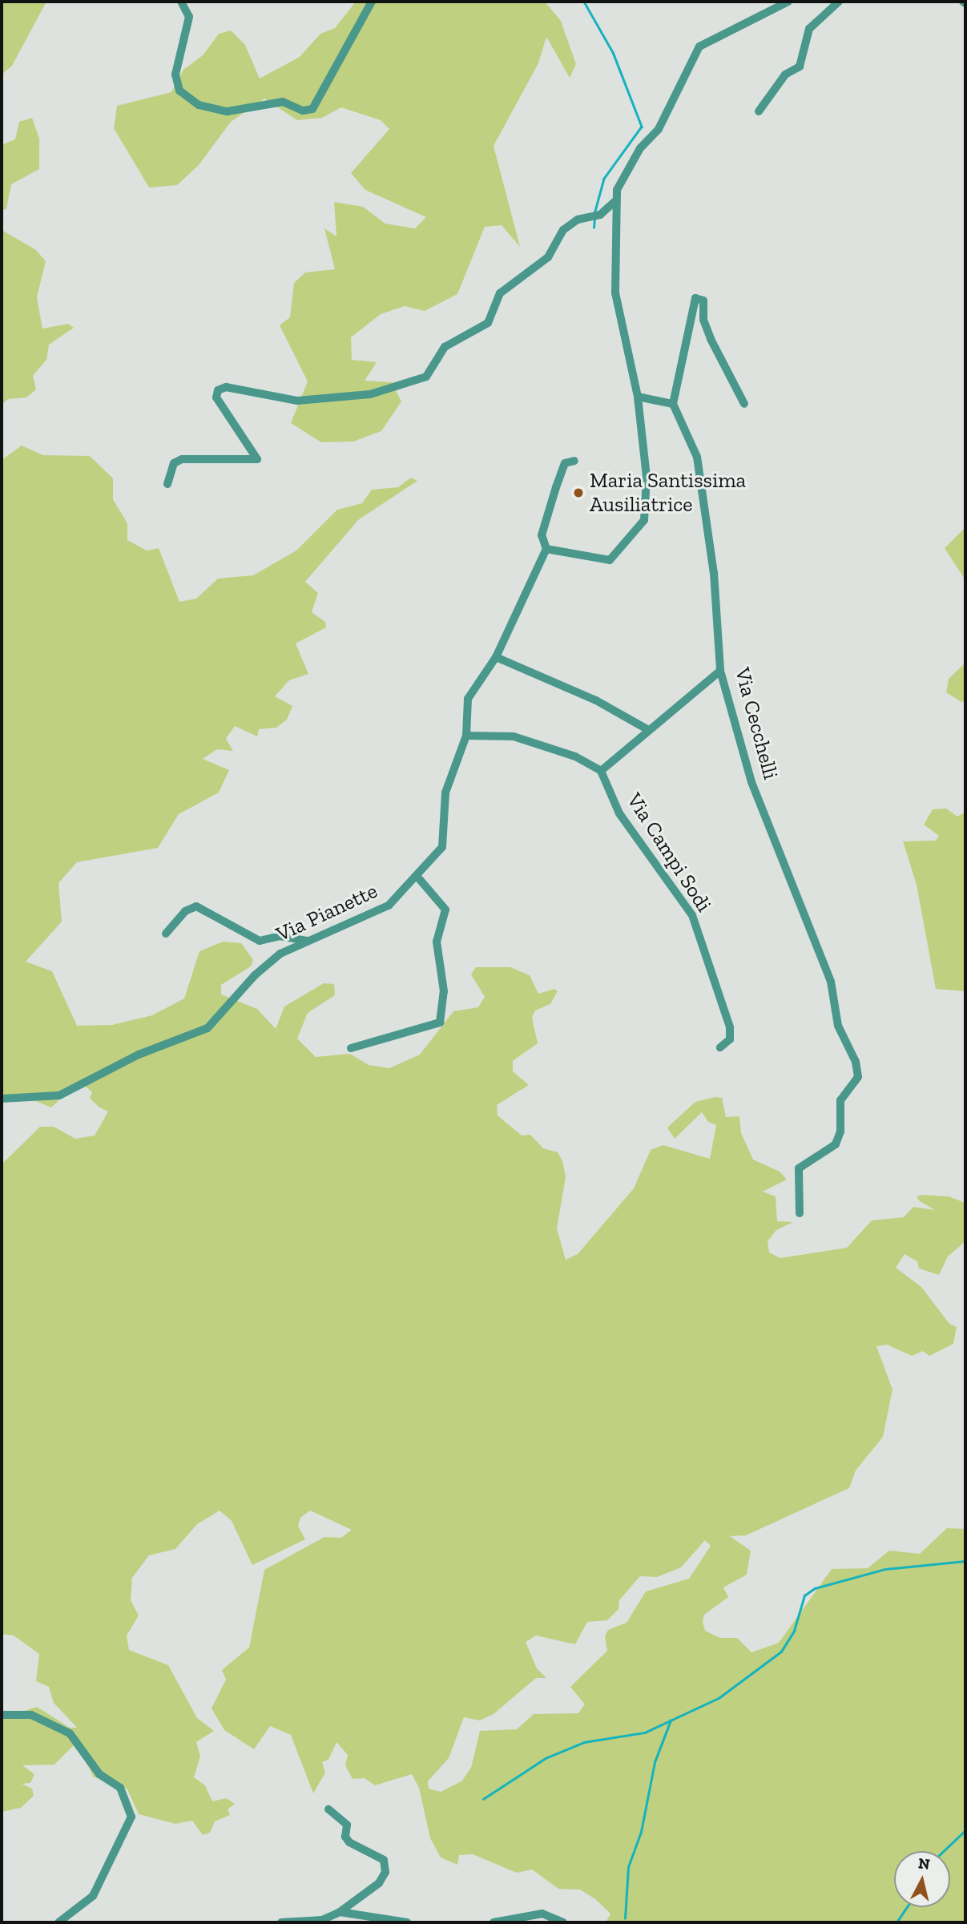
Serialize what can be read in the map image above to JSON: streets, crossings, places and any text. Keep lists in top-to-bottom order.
{
  "streets": {
    "street": ["Via Cecchelli", "Via Campi Sodi", "Via Pianette"]
  },
  "places": ["Maria Santissima Ausiliatrice"],
  "north": "top"
}
